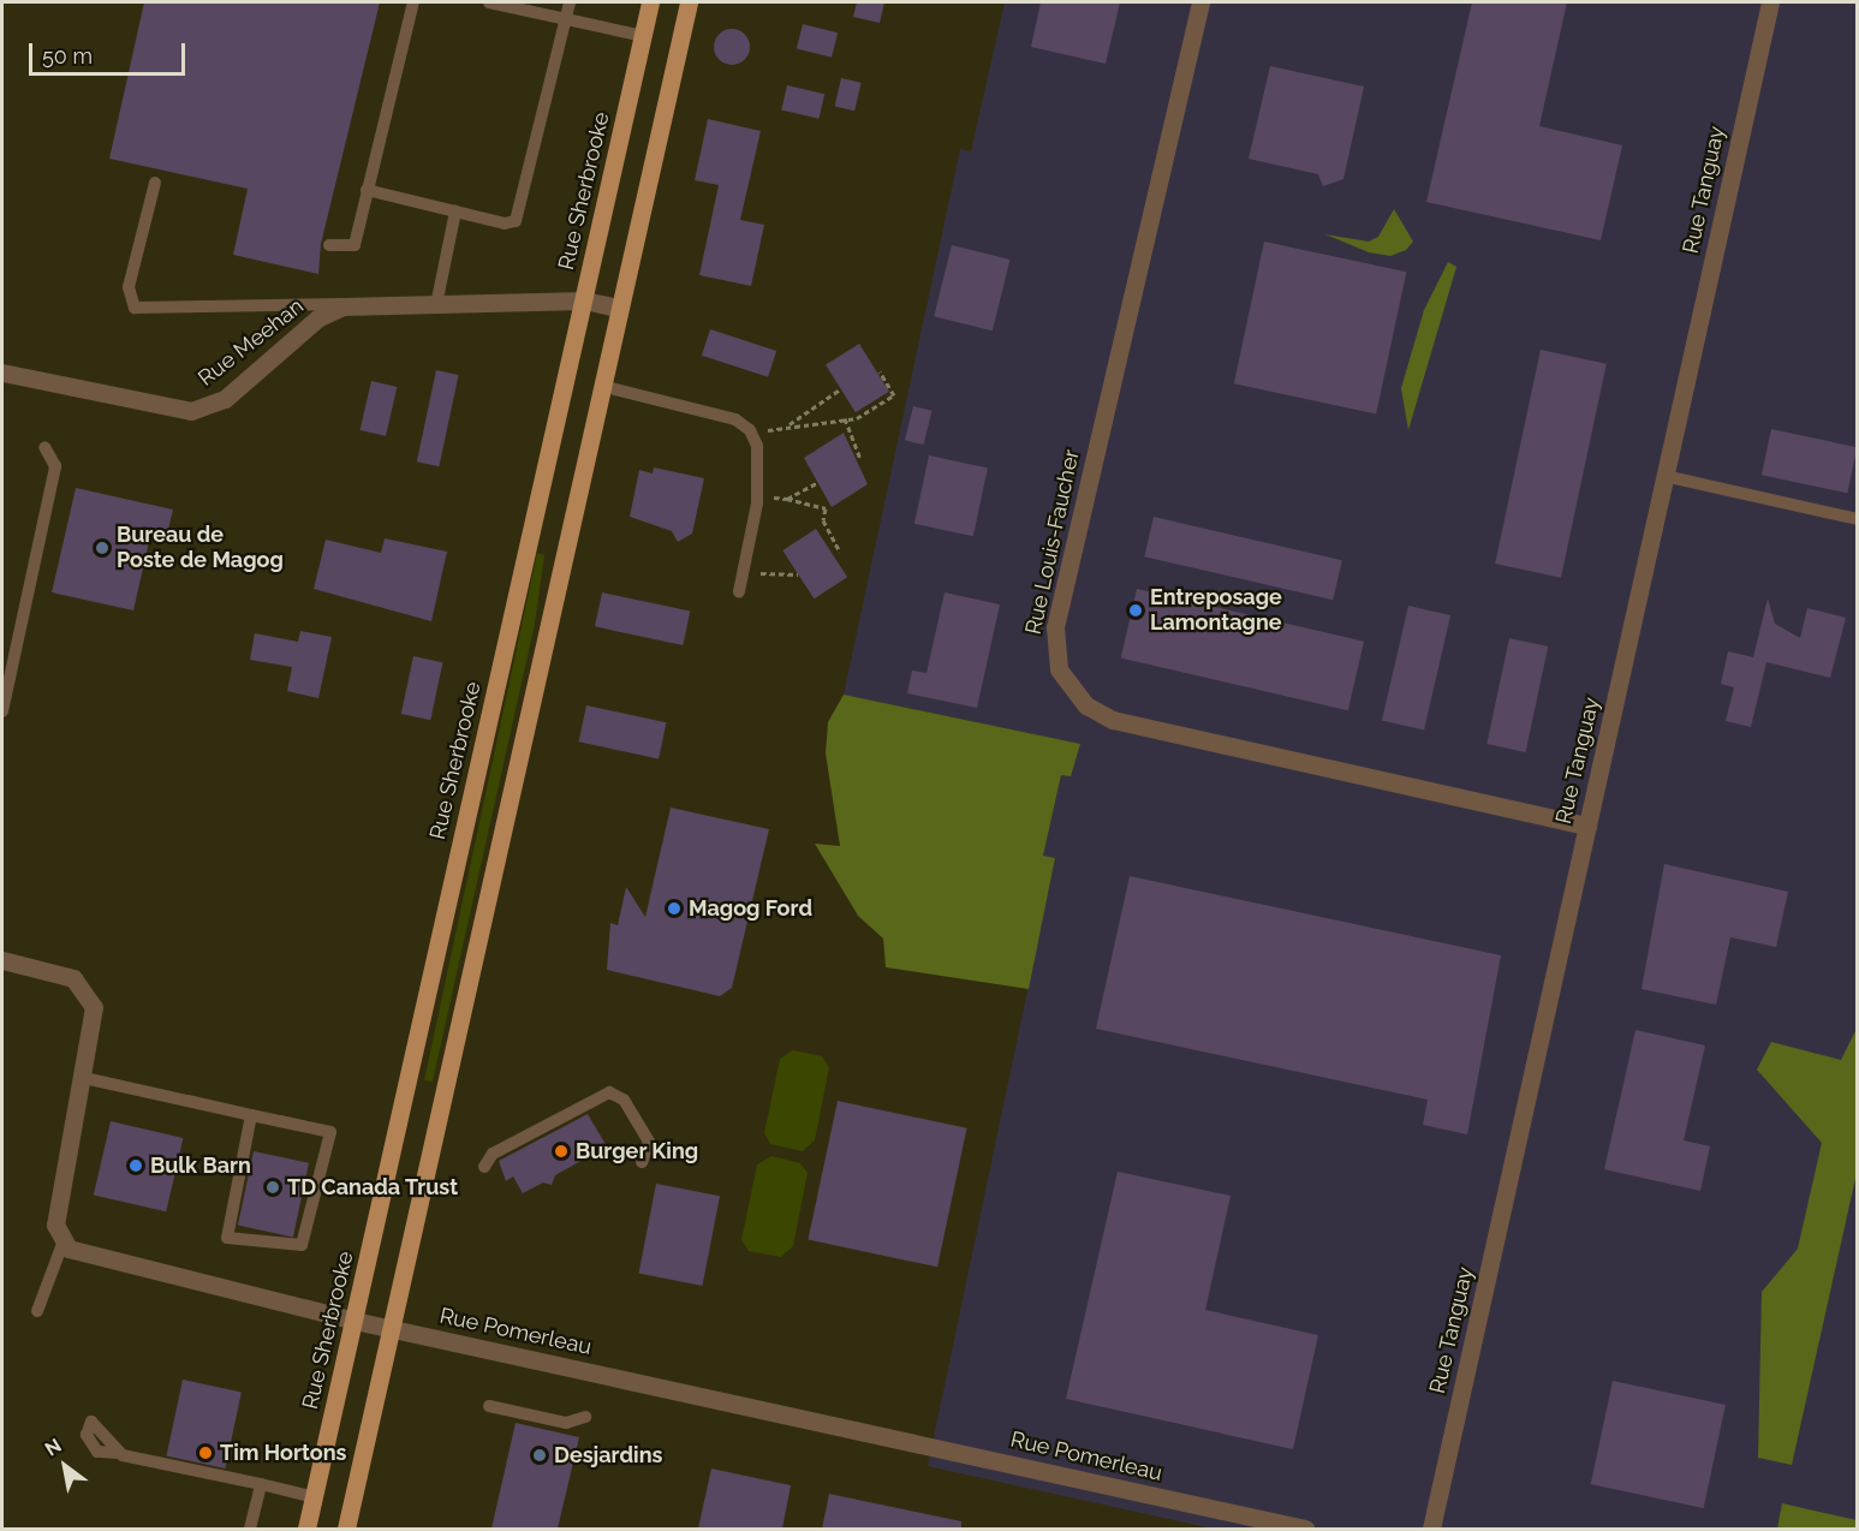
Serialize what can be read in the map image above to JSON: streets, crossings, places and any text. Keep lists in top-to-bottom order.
{
  "streets": {
    "main road": ["Rue Sherbrooke"],
    "street": [
      "Rue Tanguay",
      "Rue Meehan",
      "Rue Louis-Faucher",
      "Rue Pomerleau"
    ]
  },
  "crossings": [
    ["Rue Tanguay", "Rue Louis-Faucher"],
    ["Rue Sherbrooke", "Rue Meehan"],
    ["Rue Sherbrooke", "Rue Pomerleau"]
  ],
  "places": [
    "Bureau de Poste de Magog",
    "Entreposage Lamontagne",
    "Magog Ford",
    "Burger King",
    "Bulk Barn",
    "TD Canada Trust",
    "Tim Hortons",
    "Desjardins"
  ],
  "scale_bar": "50 m",
  "north": "top left"
}
